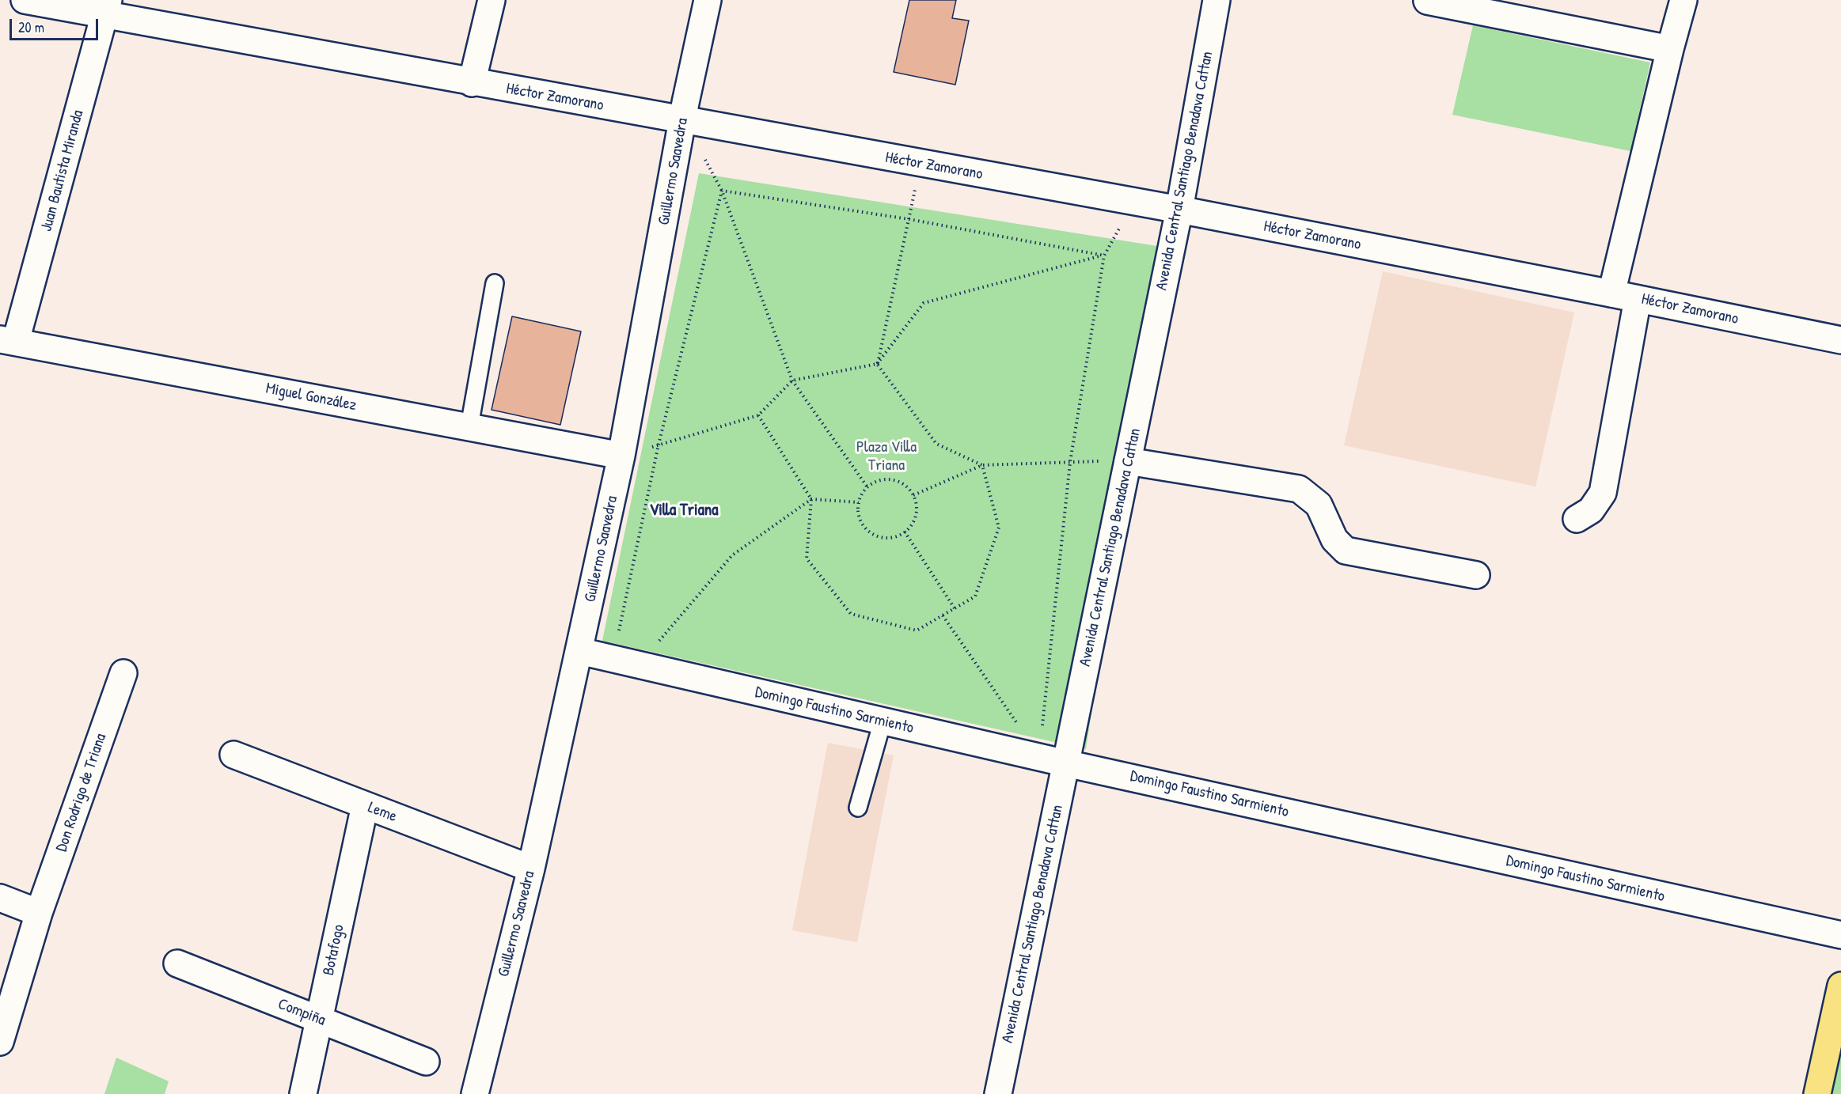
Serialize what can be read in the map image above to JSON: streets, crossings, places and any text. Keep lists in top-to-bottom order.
{
  "streets": {
    "street": [
      "Héctor Zamorano",
      "Juan Bautista Miranda",
      "Avenida Central Santiago Benadava Cattan",
      "Guillermo Saavedra",
      "Miguel González",
      "Domingo Faustino Sarmiento",
      "Don Rodrigo de Triana",
      "Leme",
      "Botafogo",
      "Compiña"
    ]
  },
  "crossings": [
    ["Héctor Zamorano", "Juan Bautista Miranda"],
    ["Héctor Zamorano", "Avenida Central Santiago Benadava Cattan"],
    ["Héctor Zamorano", "Guillermo Saavedra"],
    ["Juan Bautista Miranda", "Miguel González"],
    ["Avenida Central Santiago Benadava Cattan", "Domingo Faustino Sarmiento"],
    ["Guillermo Saavedra", "Miguel González"],
    ["Guillermo Saavedra", "Domingo Faustino Sarmiento"],
    ["Guillermo Saavedra", "Leme"],
    ["Leme", "Botafogo"],
    ["Botafogo", "Compiña"]
  ],
  "districts": ["Villa Triana"],
  "parks": ["Plaza Villa Triana"],
  "scale_bar": "20 m"
}
